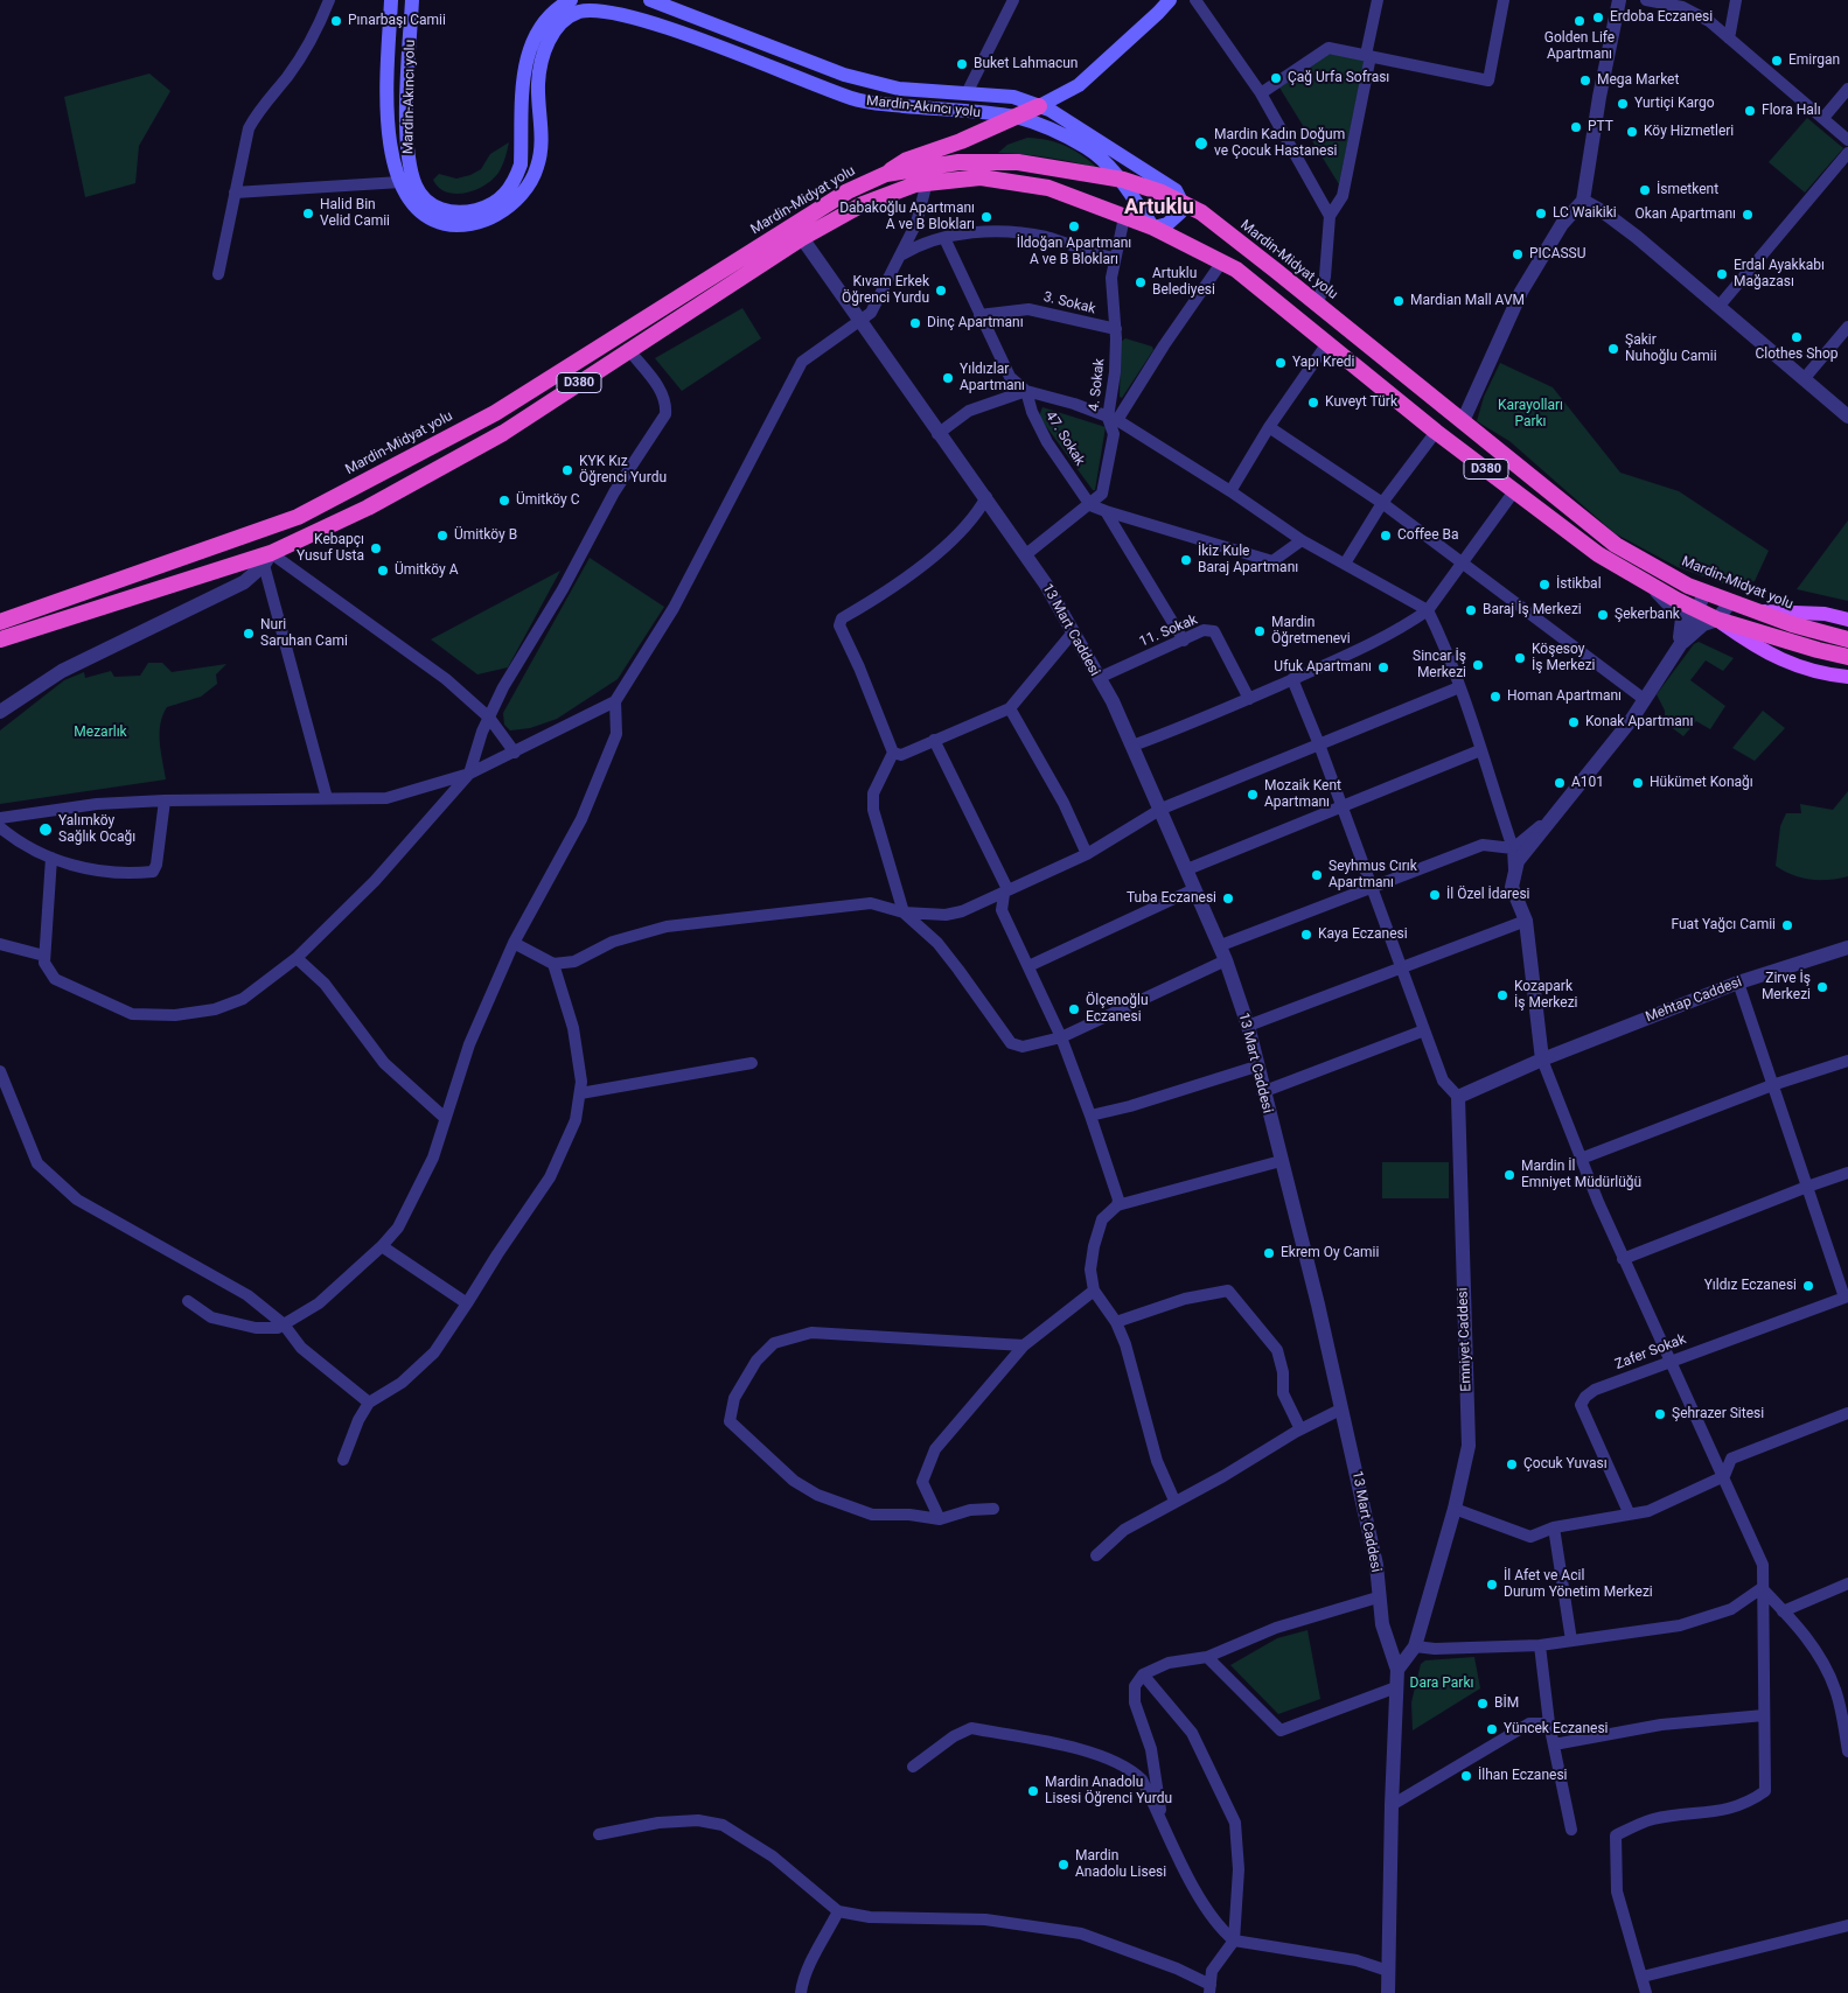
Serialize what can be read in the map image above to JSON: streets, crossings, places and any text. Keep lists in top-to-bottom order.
{
  "streets": {
    "highway": ["Mardin-Midyat yolu", "D380"],
    "main road": ["Mardin-Akıncı yolu"],
    "street": [
      "3. Sokak",
      "4. Sokak",
      "47. Sokak",
      "13 Mart Caddesi",
      "11. Sokak",
      "Mehtap Caddesi",
      "Emniyet Caddesi",
      "Zafer Sokak"
    ]
  },
  "crossings": [
    ["Mardin-Akıncı yolu", "Mardin-Midyat yolu"],
    ["Mardin-Akıncı yolu", "D380"],
    ["3. Sokak", "4. Sokak"],
    ["3. Sokak", "47. Sokak"],
    ["D380", "4. Sokak"],
    ["D380", "13 Mart Caddesi"],
    ["4. Sokak", "47. Sokak"],
    ["4. Sokak", "13 Mart Caddesi"],
    ["13 Mart Caddesi", "11. Sokak"],
    ["13 Mart Caddesi", "Emniyet Caddesi"]
  ],
  "districts": ["Artuklu"],
  "parks": ["Karayolları Parkı", "Mezarlık", "Dara Parkı"],
  "places": [
    "Erdoba Eczanesi",
    "Pınarbaşı Camii",
    "Golden Life Apartmanı",
    "Emirgan",
    "Buket Lahmacun",
    "Çağ Urfa Sofrası",
    "Mega Market",
    "Yurtiçi Kargo",
    "Flora Halı",
    "PTT",
    "Köy Hizmetleri",
    "Mardin Kadın Doğum ve Çocuk Hastanesi",
    "İsmetkent",
    "Halid Bin Velid Camii",
    "LC Waikiki",
    "Okan Apartmanı",
    "Dabakoğlu Apartmanı A ve B Blokları",
    "İldoğan Apartmanı A ve B Blokları",
    "PICASSU",
    "Erdal Ayakkabı Mağazası",
    "Artuklu Belediyesi",
    "Kıvam Erkek Öğrenci Yurdu",
    "Mardian Mall AVM",
    "Dinç Apartmanı",
    "Clothes Shop",
    "Şakir Nuhoğlu Camii",
    "Yapı Kredi",
    "Yıldızlar Apartmanı",
    "Kuveyt Türk",
    "KYK Kız Öğrenci Yurdu",
    "Ümitköy C",
    "Ümitköy B",
    "Coffee Ba",
    "Kebapçı Yusuf Usta",
    "İkiz Kule Baraj Apartmanı",
    "Ümitköy A",
    "İstikbal",
    "Baraj İş Merkezi",
    "Şekerbank",
    "Mardin Öğretmenevi",
    "Nuri Saruhan Cami",
    "Köşesoy İş Merkezi",
    "Sincar İş Merkezi",
    "Ufuk Apartmanı",
    "Homan Apartmanı",
    "Konak Apartmanı",
    "A101",
    "Hükümet Konağı",
    "Mozaik Kent Apartmanı",
    "Yalımköy Sağlık Ocağı",
    "Seyhmus Cırık Apartmanı",
    "İl Özel İdaresi",
    "Tuba Eczanesi",
    "Fuat Yağcı Camii",
    "Kaya Eczanesi",
    "Zirve İş Merkezi",
    "Kozapark İş Merkezi",
    "Ölçenoğlu Eczanesi",
    "Mardin İl Emniyet Müdürlüğü",
    "Ekrem Oy Camii",
    "Yıldız Eczanesi",
    "Şehrazer Sitesi",
    "Çocuk Yuvası",
    "İl Afet ve Acil Durum Yönetim Merkezi",
    "BİM",
    "Yüncek Eczanesi",
    "İlhan Eczanesi",
    "Mardin Anadolu Lisesi Öğrenci Yurdu",
    "Mardin Anadolu Lisesi"
  ]
}
